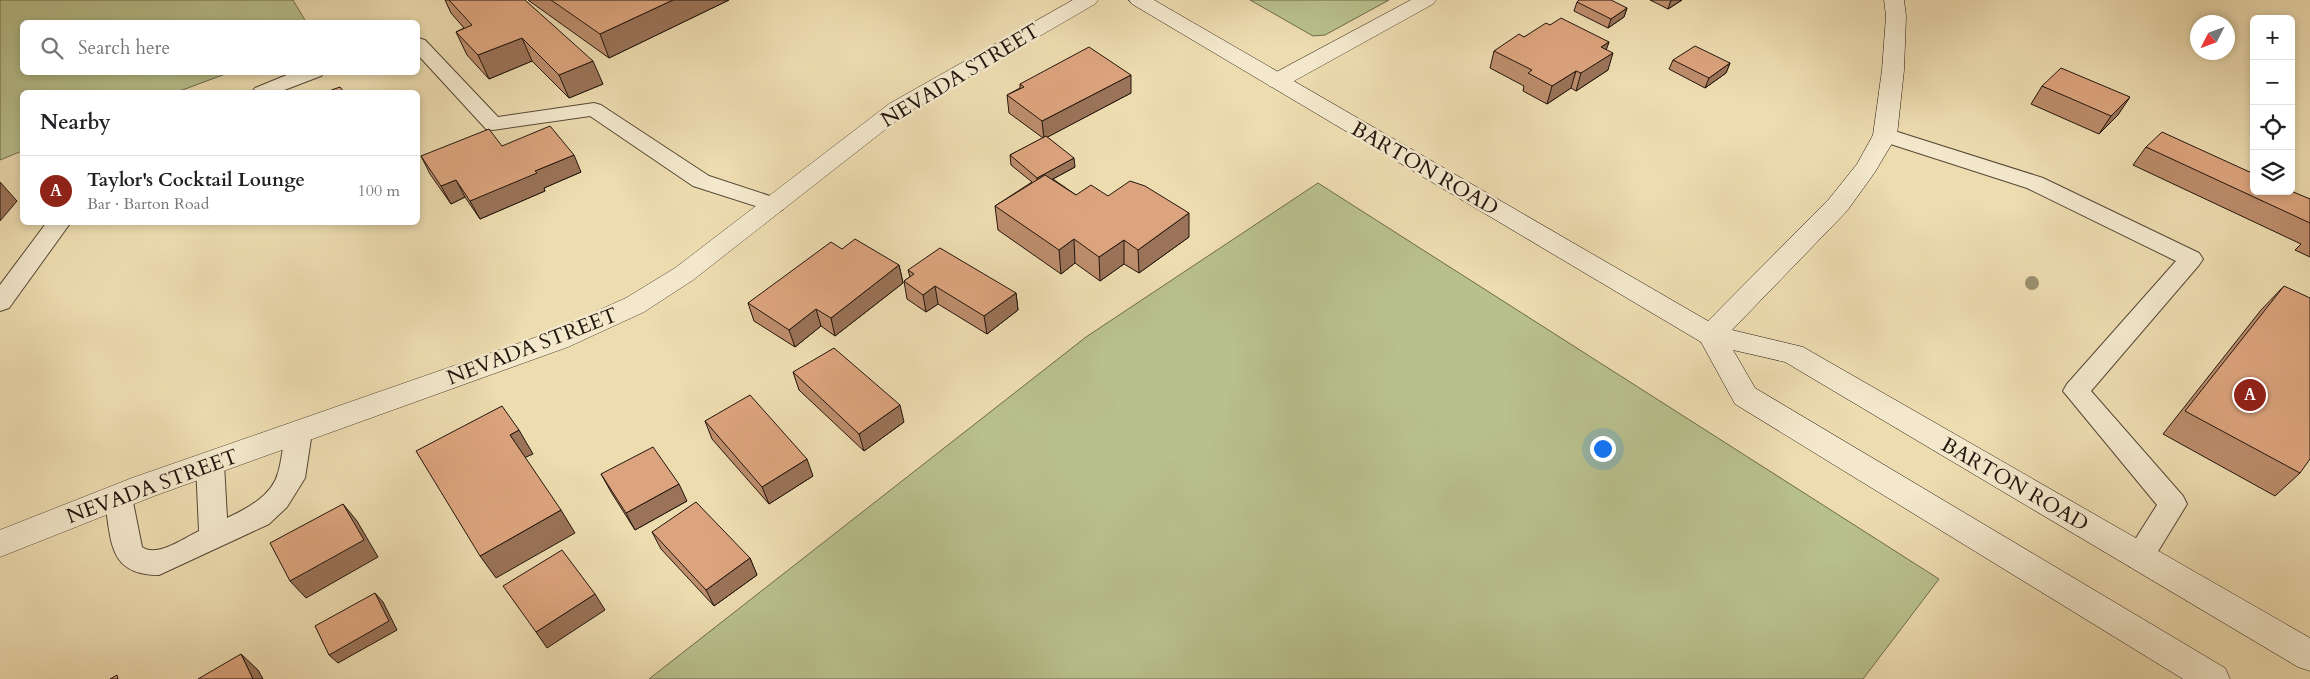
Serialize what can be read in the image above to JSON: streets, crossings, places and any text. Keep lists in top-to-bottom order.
{
  "streets": {
    "main road": ["NEVADA STREET", "BARTON ROAD"]
  },
  "north": "bottom left",
  "page": {
    "map_buttons": ["+", "−"],
    "search": "Search here",
    "heading": "Nearby",
    "list": [
      {
        "mark": "A",
        "name": "Taylor's Cocktail Lounge",
        "note": "Bar · Barton Road",
        "value": "100 m"
      }
    ],
    "pins": "A"
  }
}
